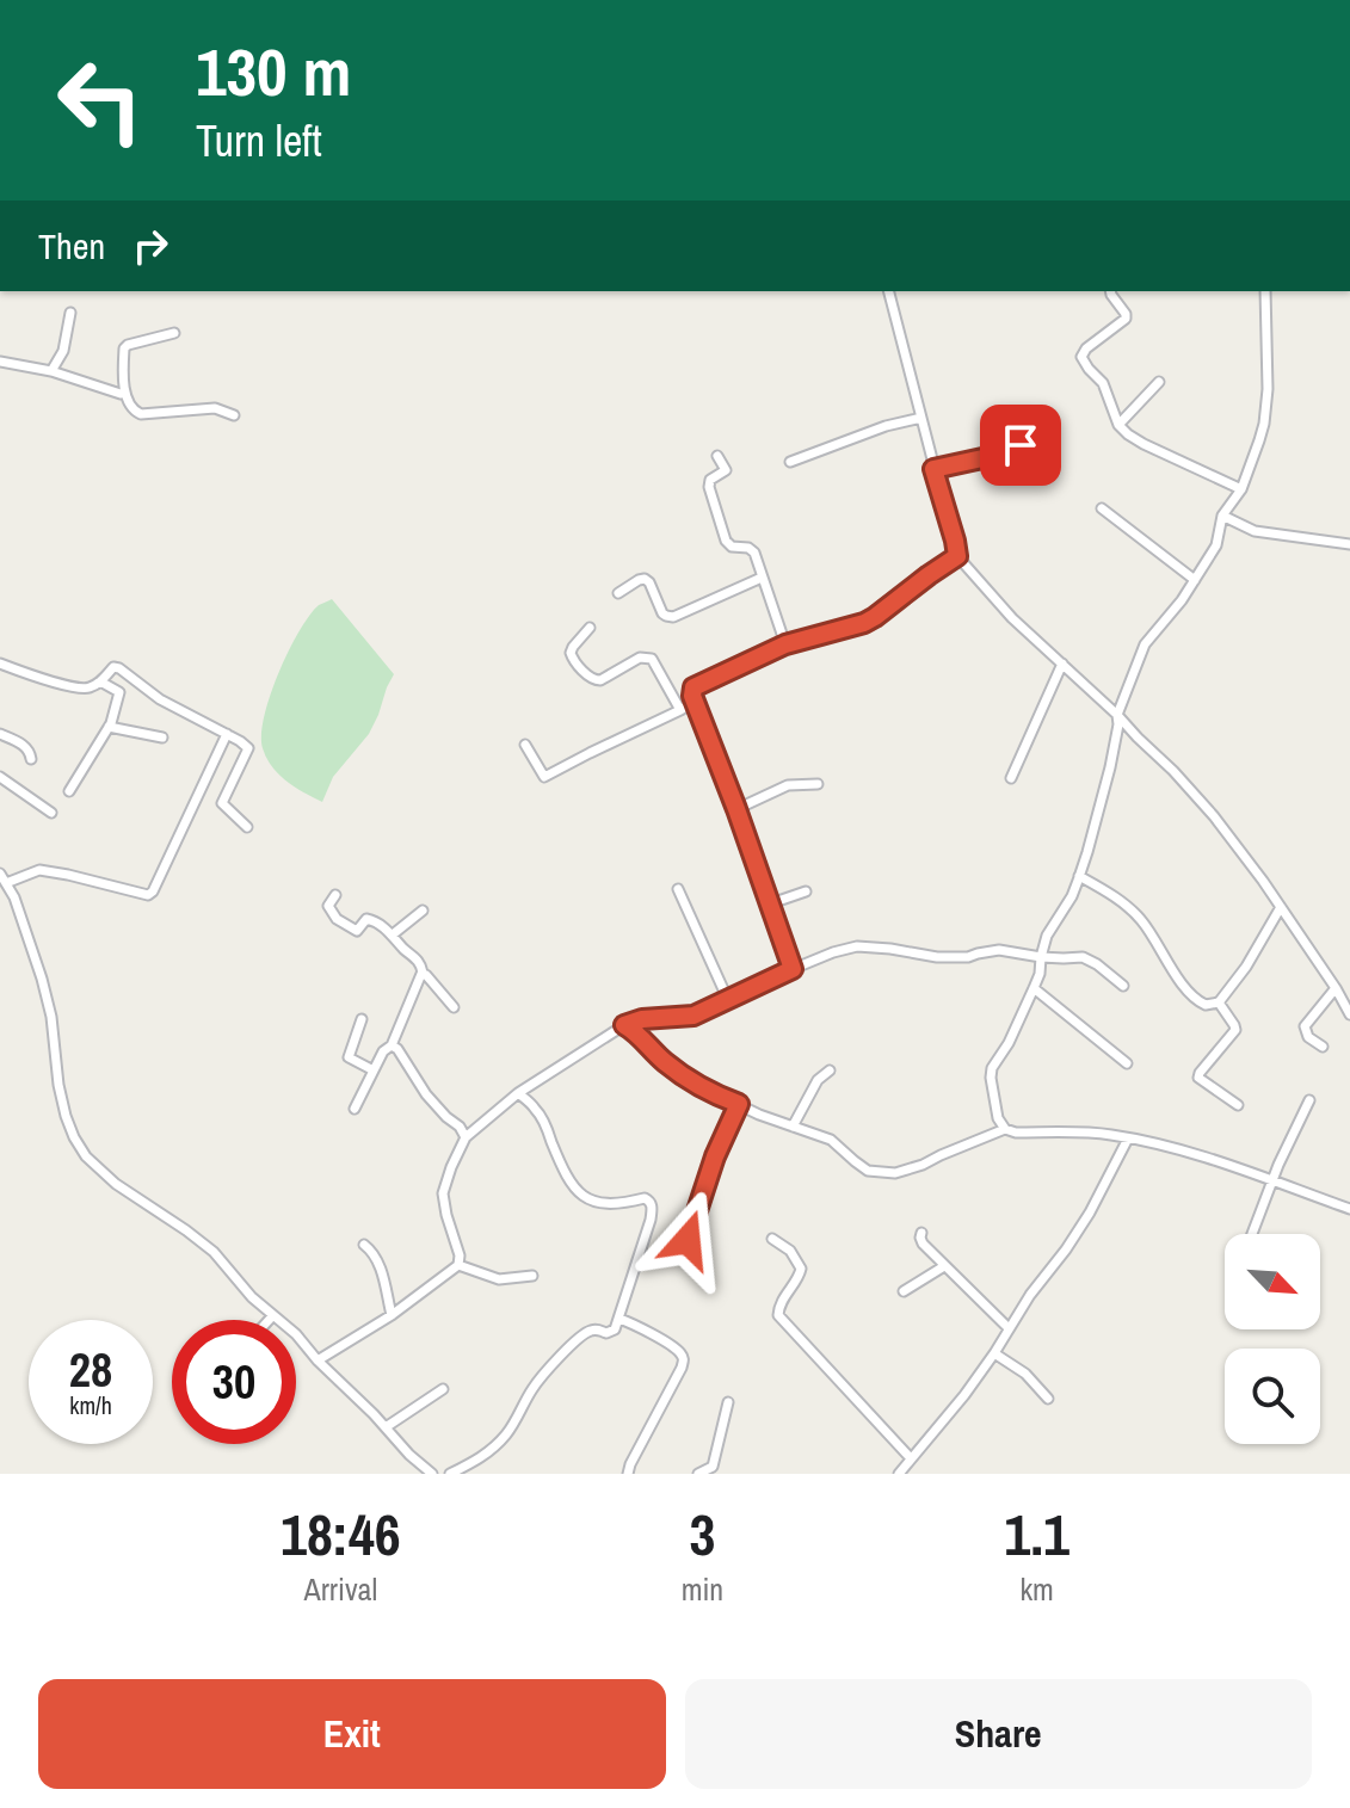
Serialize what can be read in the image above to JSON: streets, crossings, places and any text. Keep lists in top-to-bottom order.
{
  "north": "bottom right",
  "page": {
    "turn": ["130 m", "Turn left"],
    "then": "Then",
    "speed": "28 km/h",
    "limit": "30",
    "eta": [
      "18:46",
      "Arrival",
      "3",
      "min",
      "1.1",
      "km"
    ],
    "buttons": ["Exit", "Share"]
  }
}
